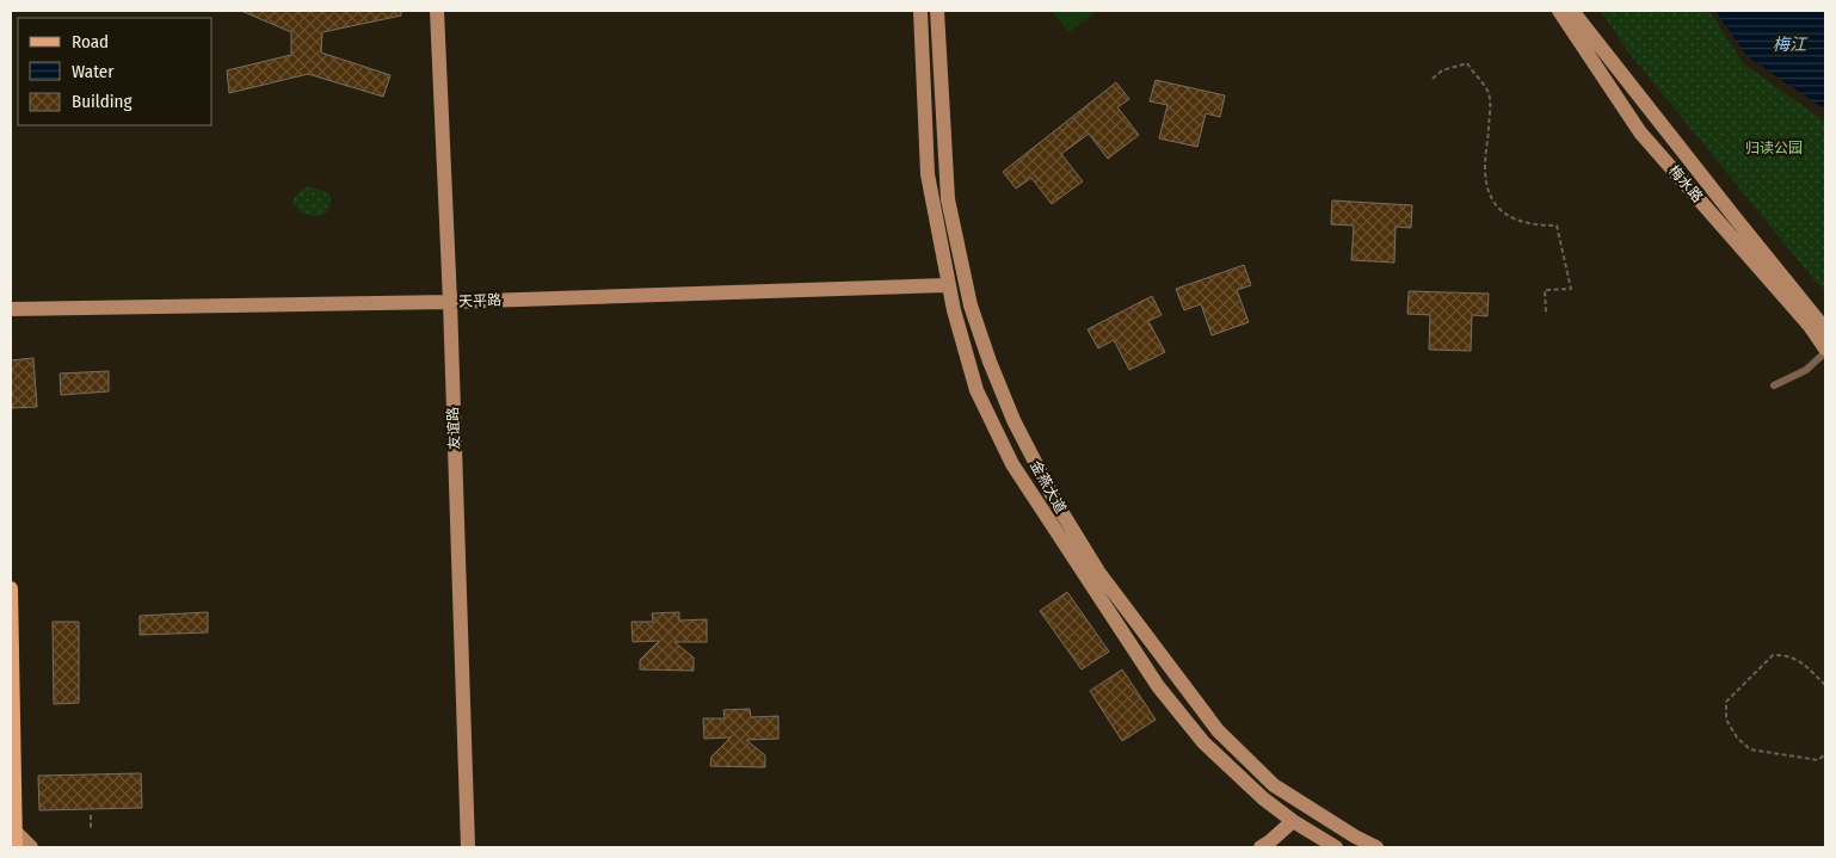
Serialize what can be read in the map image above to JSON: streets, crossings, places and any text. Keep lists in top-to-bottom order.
{
  "streets": {
    "main road": [
      "梅水路",
      "天平路",
      "友谊路",
      "金燕大道"
    ]
  },
  "crossings": [
    ["天平路", "友谊路"],
    ["天平路", "金燕大道"]
  ],
  "water": ["梅江"],
  "parks": ["归读公园"],
  "legend": ["Road", "Water", "Building"]
}
